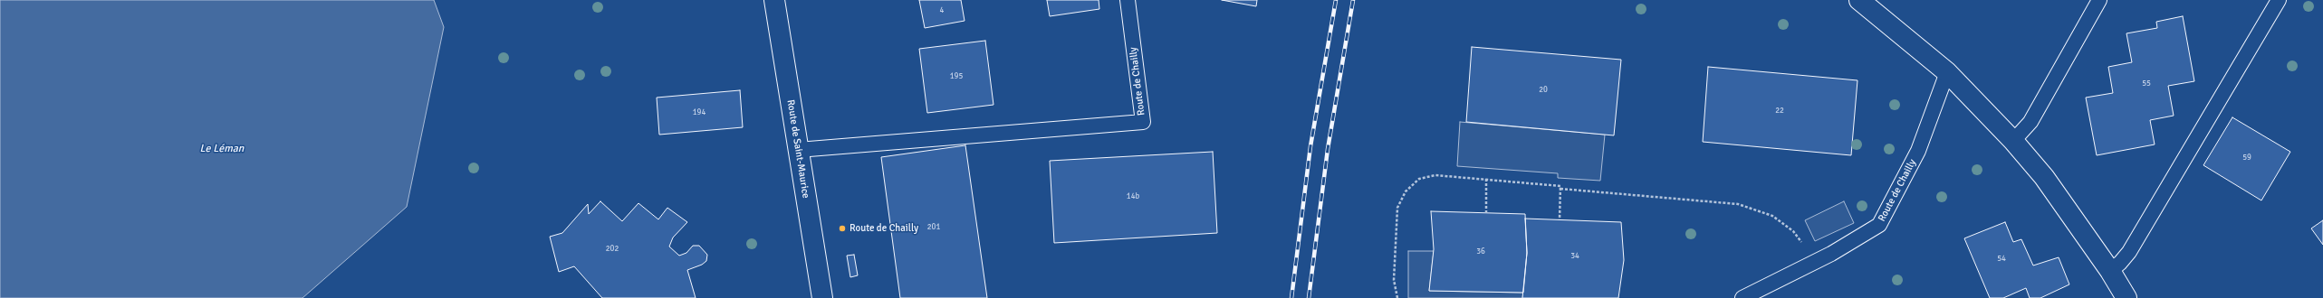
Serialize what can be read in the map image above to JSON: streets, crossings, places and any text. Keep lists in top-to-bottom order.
{
  "streets": {
    "street": ["Route de Saint-Maurice"],
    "lane": ["Route de Chailly"]
  },
  "crossings": [
    ["Route de Chailly", "Route de Saint-Maurice"]
  ],
  "water": ["Le Léman"],
  "places": ["Route de Chailly"],
  "house_numbers": [
    "4",
    "195",
    "55",
    "20",
    "22",
    "194",
    "59",
    "14b",
    "201",
    "202",
    "36",
    "34",
    "54"
  ]
}
